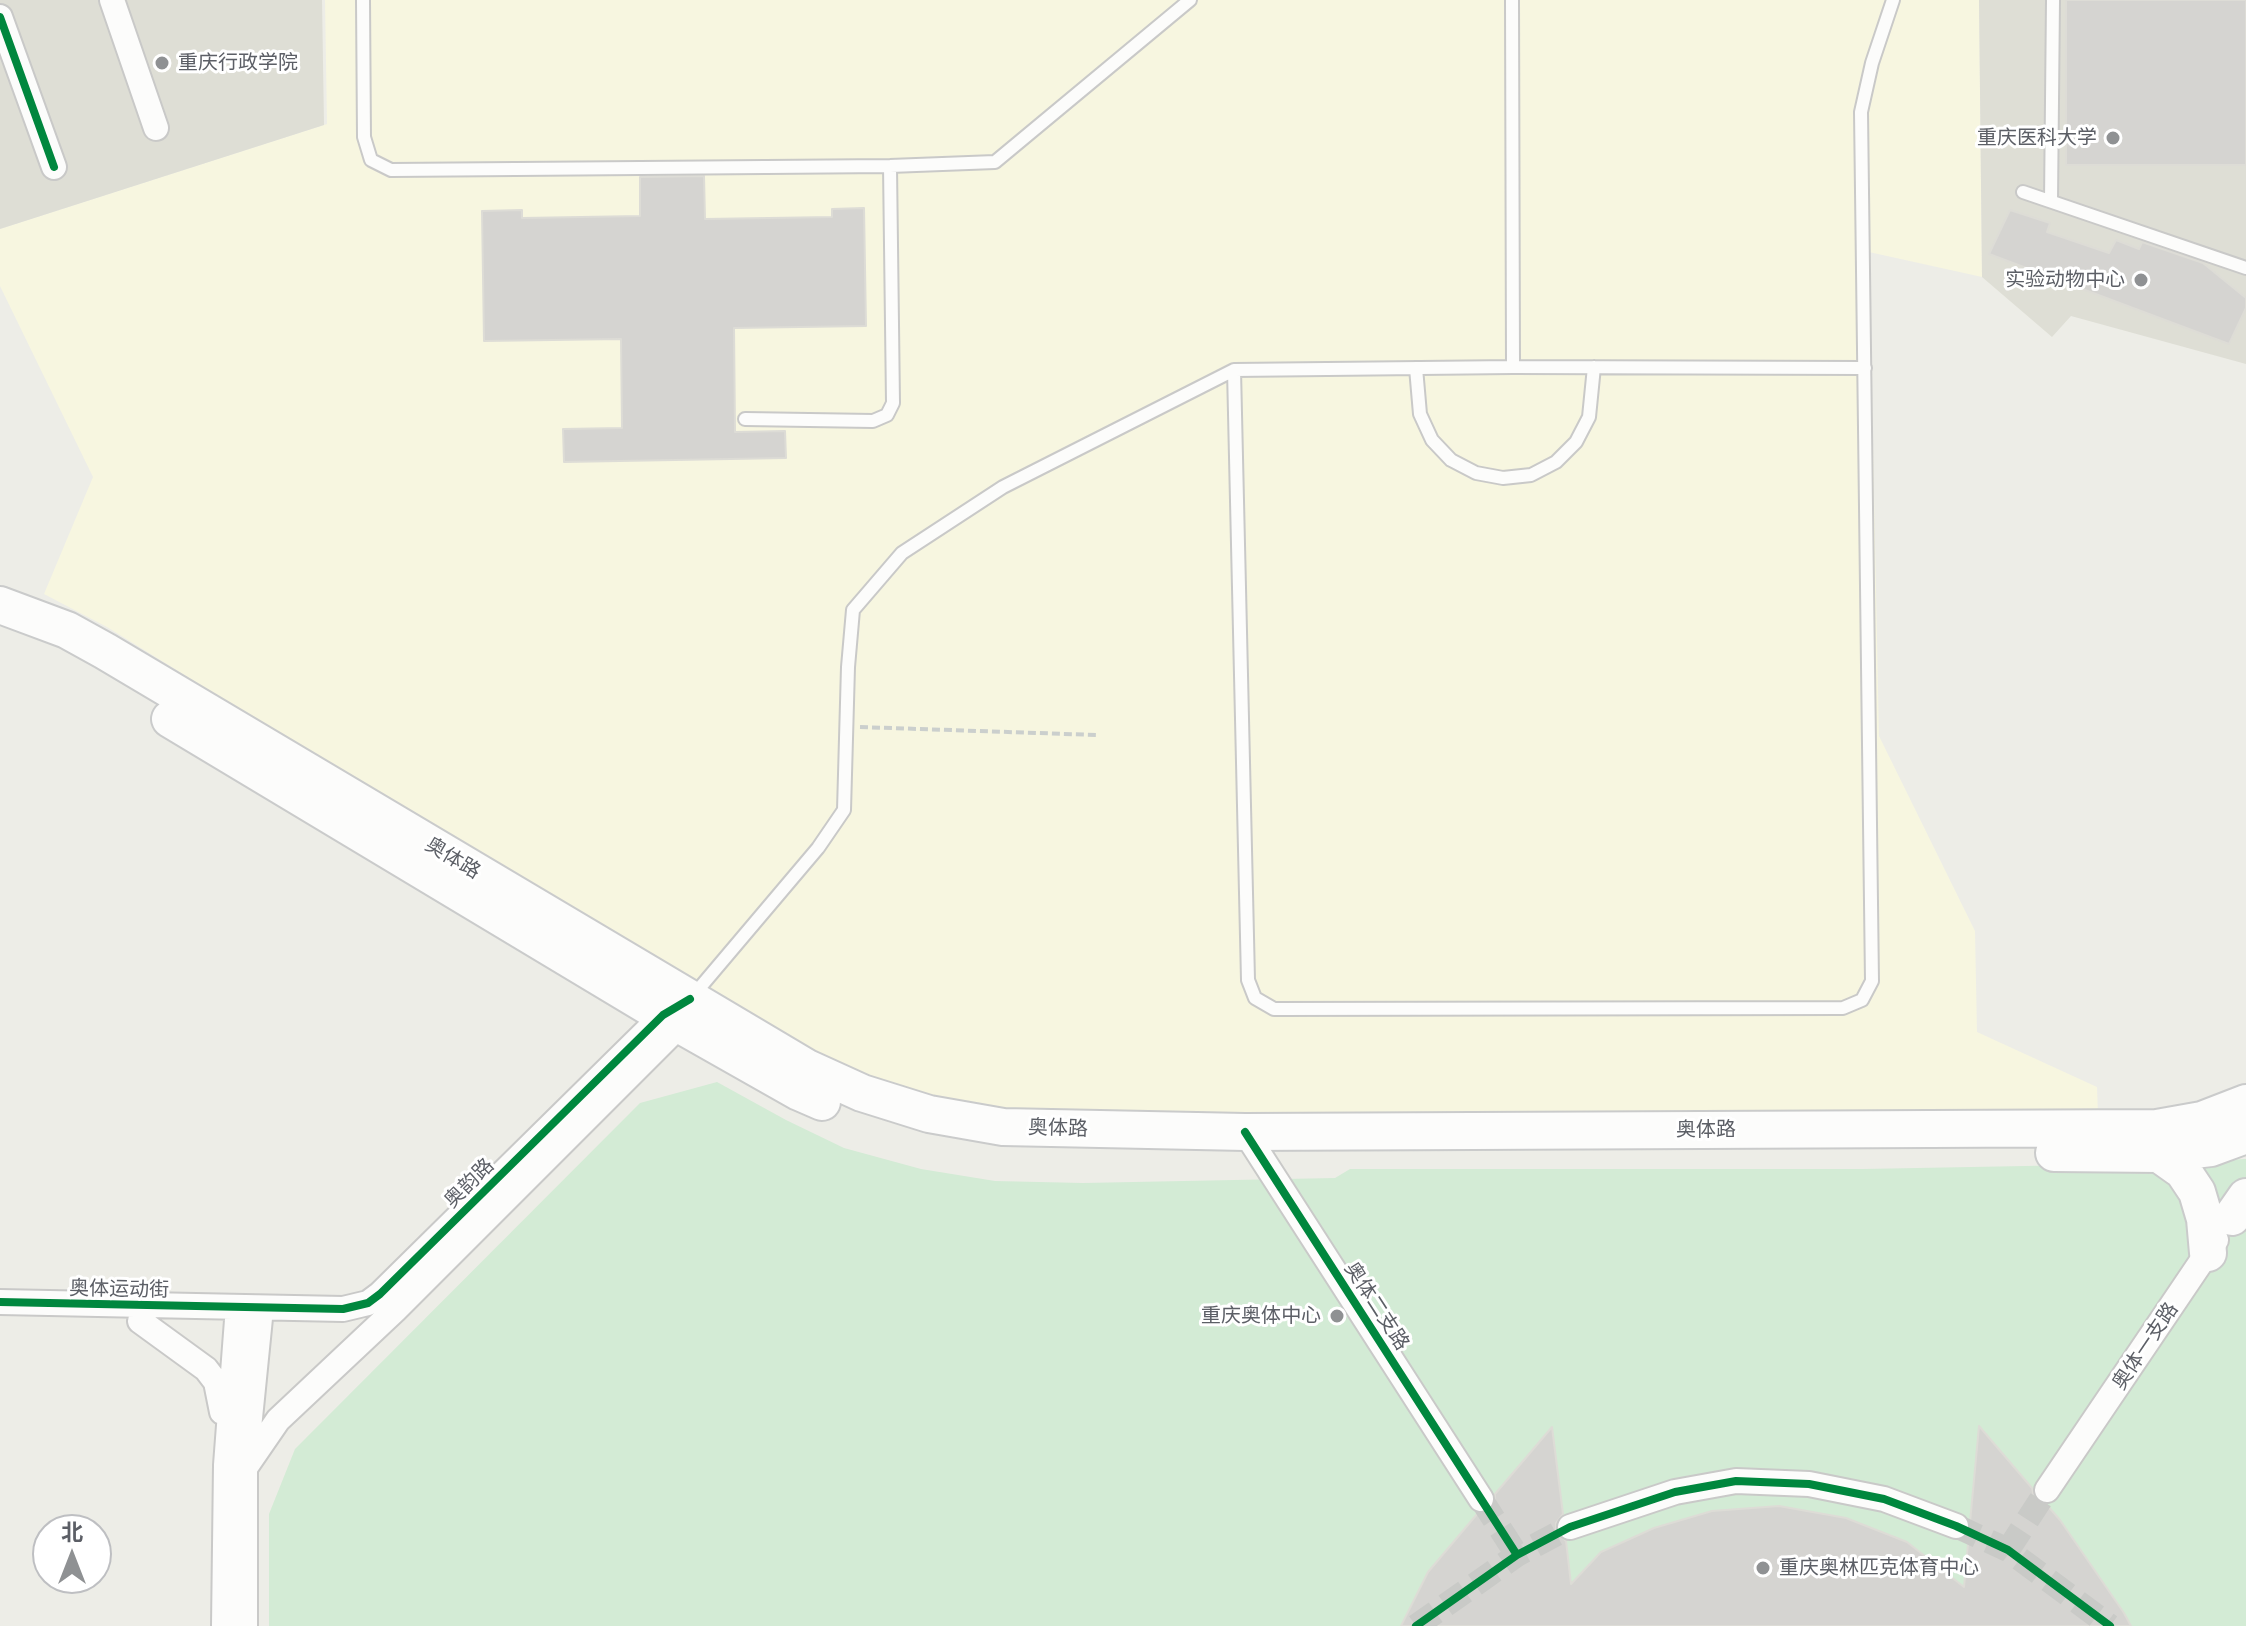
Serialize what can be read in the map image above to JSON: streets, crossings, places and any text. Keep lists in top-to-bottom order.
{
  "streets": {
    "main road": ["奥体路"],
    "street": [
      "奥韵路",
      "奥体运动街",
      "奥体二支路",
      "奥体一支路"
    ]
  },
  "crossings": [
    ["奥体路", "奥韵路"],
    ["奥体路", "奥体二支路"],
    ["奥韵路", "奥体运动街"]
  ],
  "places": [
    "重庆行政学院",
    "重庆医科大学",
    "实验动物中心",
    "重庆奥体中心",
    "重庆奥林匹克体育中心"
  ],
  "north": "top"
}
